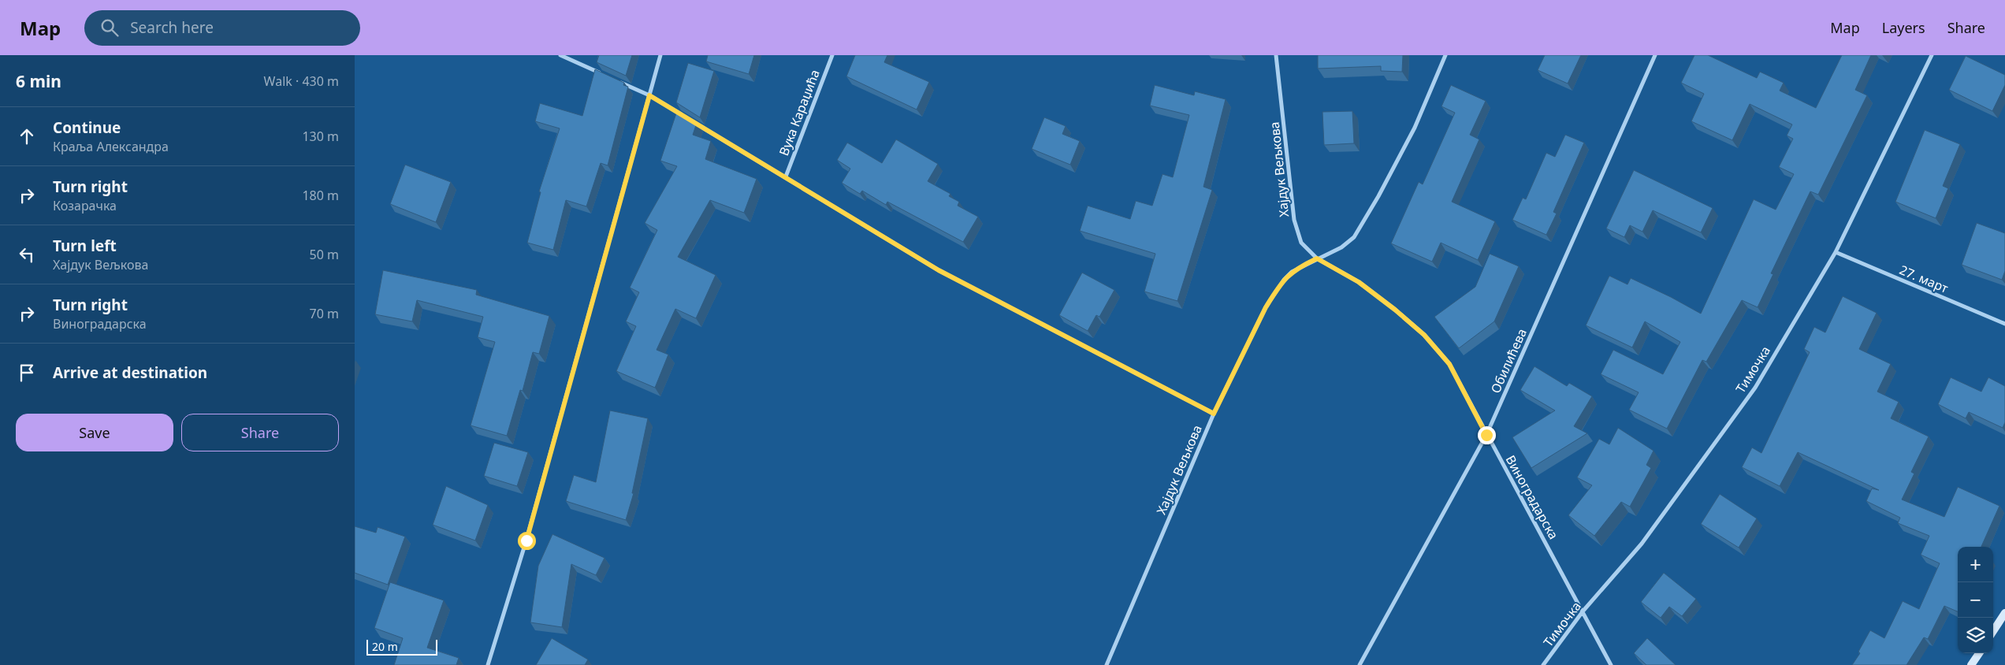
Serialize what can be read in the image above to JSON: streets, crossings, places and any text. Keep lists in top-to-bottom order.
{
  "streets": {
    "street": [
      "Вука Караџића",
      "Хајдук Вељкова",
      "27. март",
      "Обилићева",
      "Тимочка",
      "Виноградарска"
    ]
  },
  "crossings": [
    ["Хајдук Вељкова", "Виноградарска"],
    ["27. март", "Тимочка"],
    ["Обилићева", "Виноградарска"],
    ["Тимочка", "Виноградарска"]
  ],
  "scale_bar": "20 m",
  "page": {
    "header": "Map",
    "search": "Search here",
    "nav": ["Map", "Layers", "Share"],
    "heading": ["6 min", "Walk · 430 m"],
    "list": [
      ["Continue", "Краља Александра", "130 m"],
      ["Turn right", "Козарачка", "180 m"],
      ["Turn left", "Хајдук Вељкова", "50 m"],
      ["Turn right", "Виноградарска", "70 m"],
      "Arrive at destination"
    ],
    "buttons": ["Save", "Share"],
    "map_buttons": ["+", "−"],
    "scale": "20 m"
  }
}
